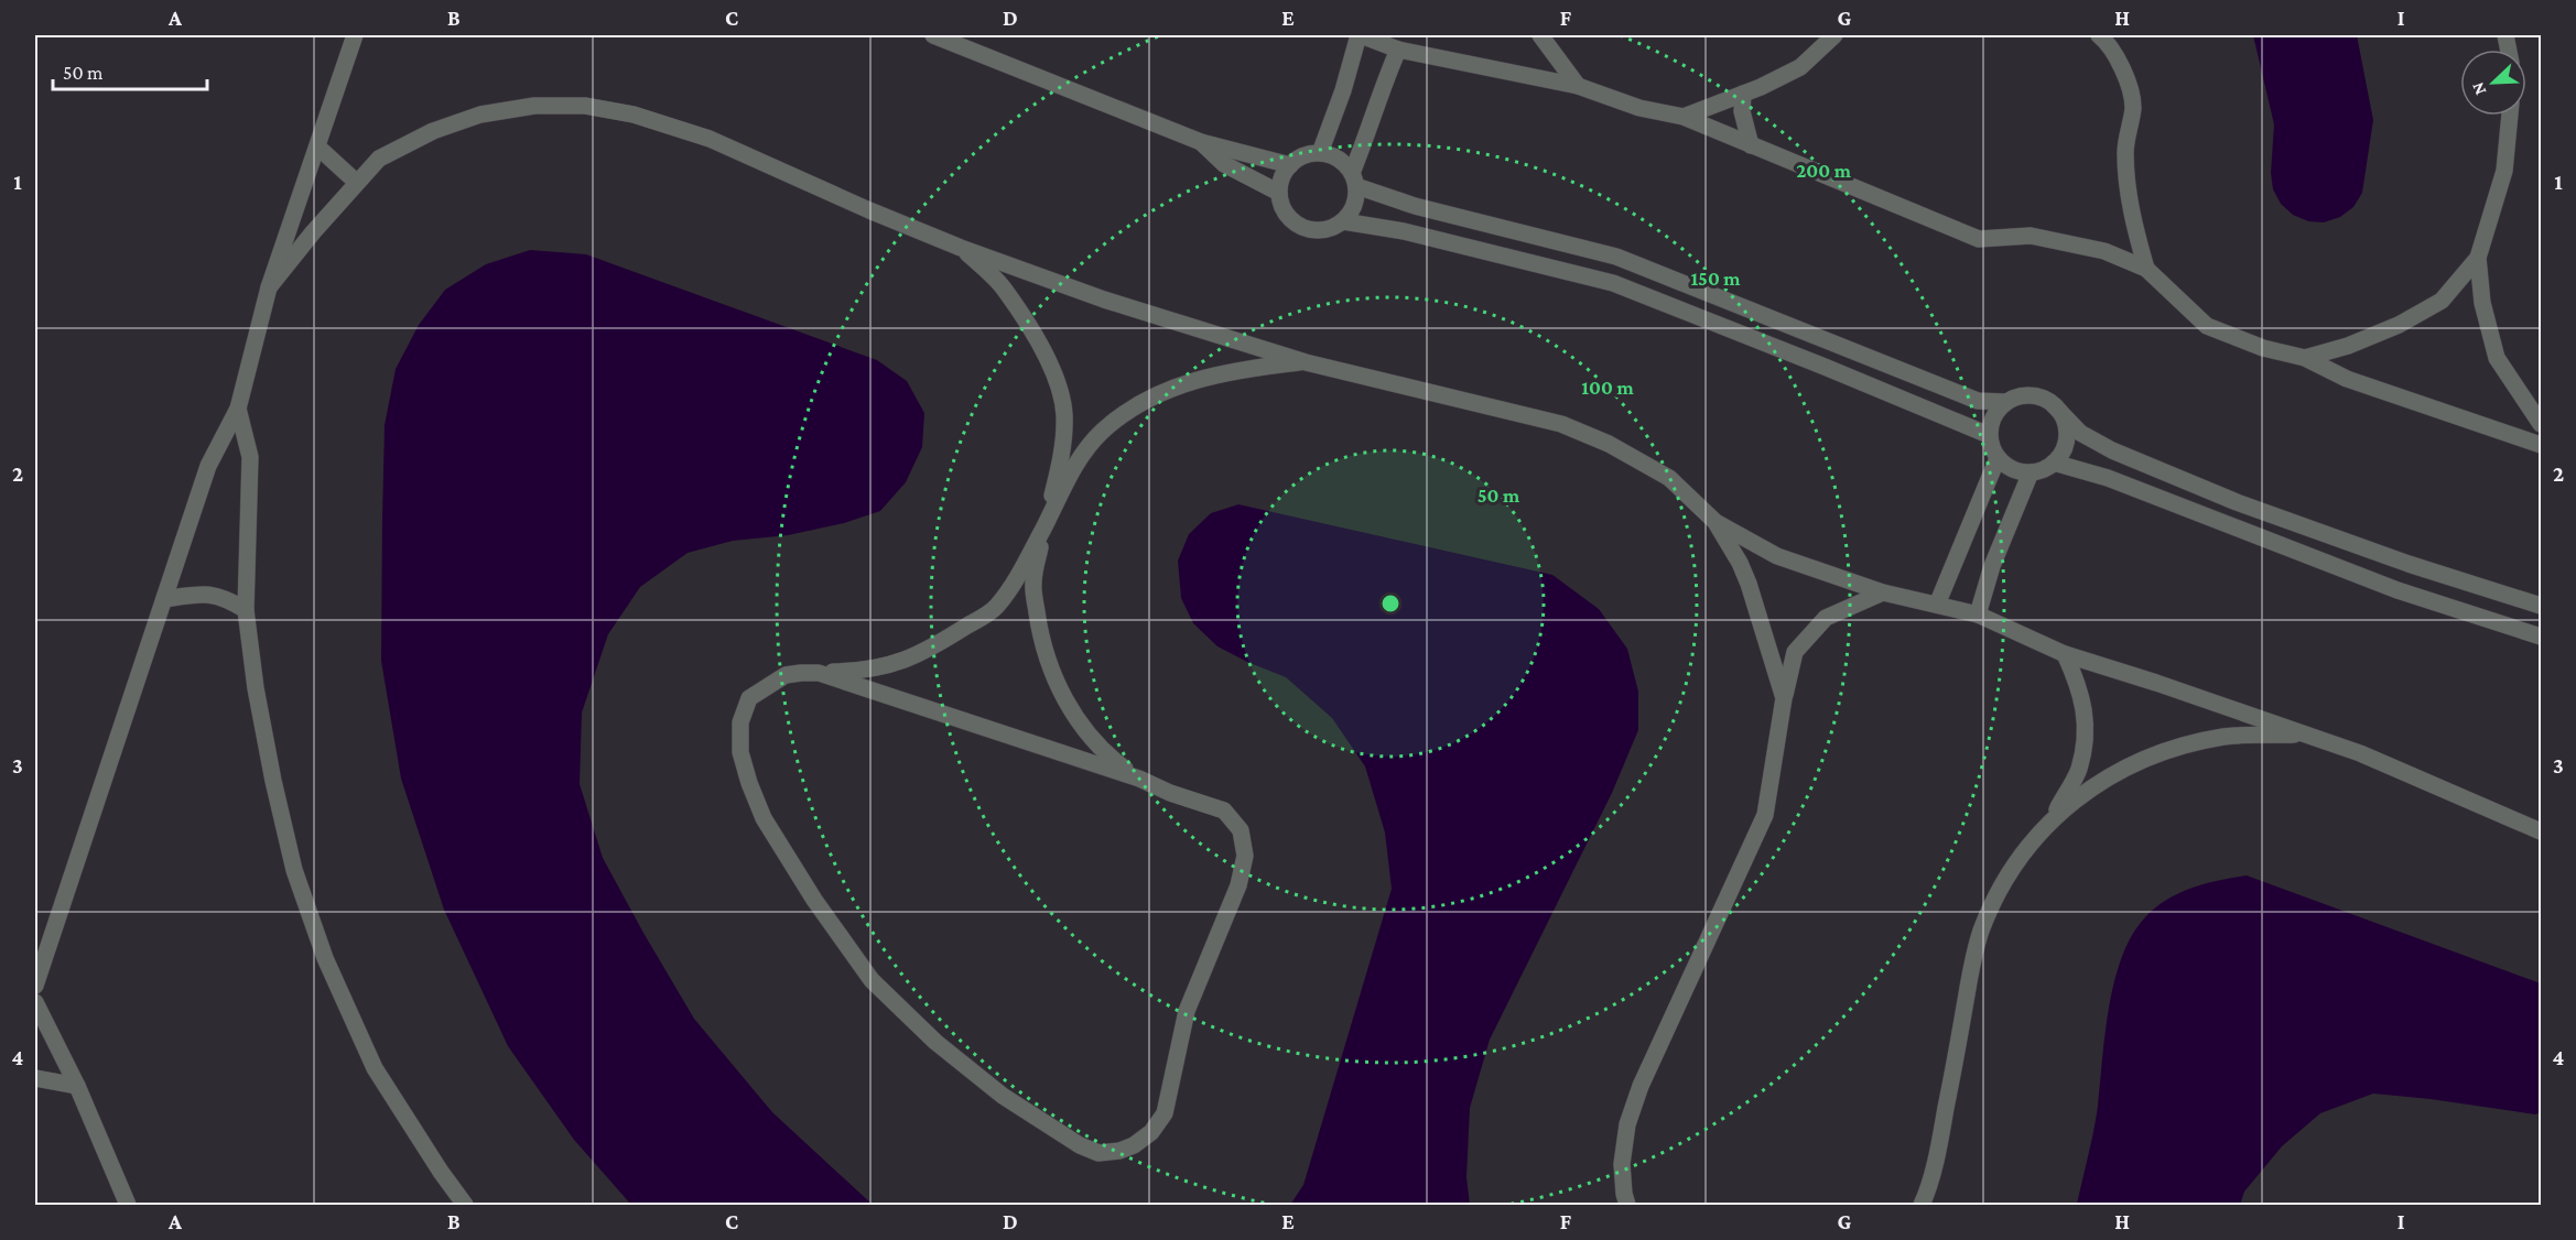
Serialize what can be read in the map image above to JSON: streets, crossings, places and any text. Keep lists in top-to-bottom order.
{
  "scale_bar": "50 m",
  "north": "bottom left",
  "grid": {
    "columns": [
      "A",
      "B",
      "C",
      "D",
      "E",
      "F",
      "G",
      "H",
      "I"
    ],
    "rows": [
      "1",
      "2",
      "3",
      "4"
    ]
  },
  "rings": [
    "200 m",
    "150 m",
    "100 m",
    "50 m"
  ]
}
